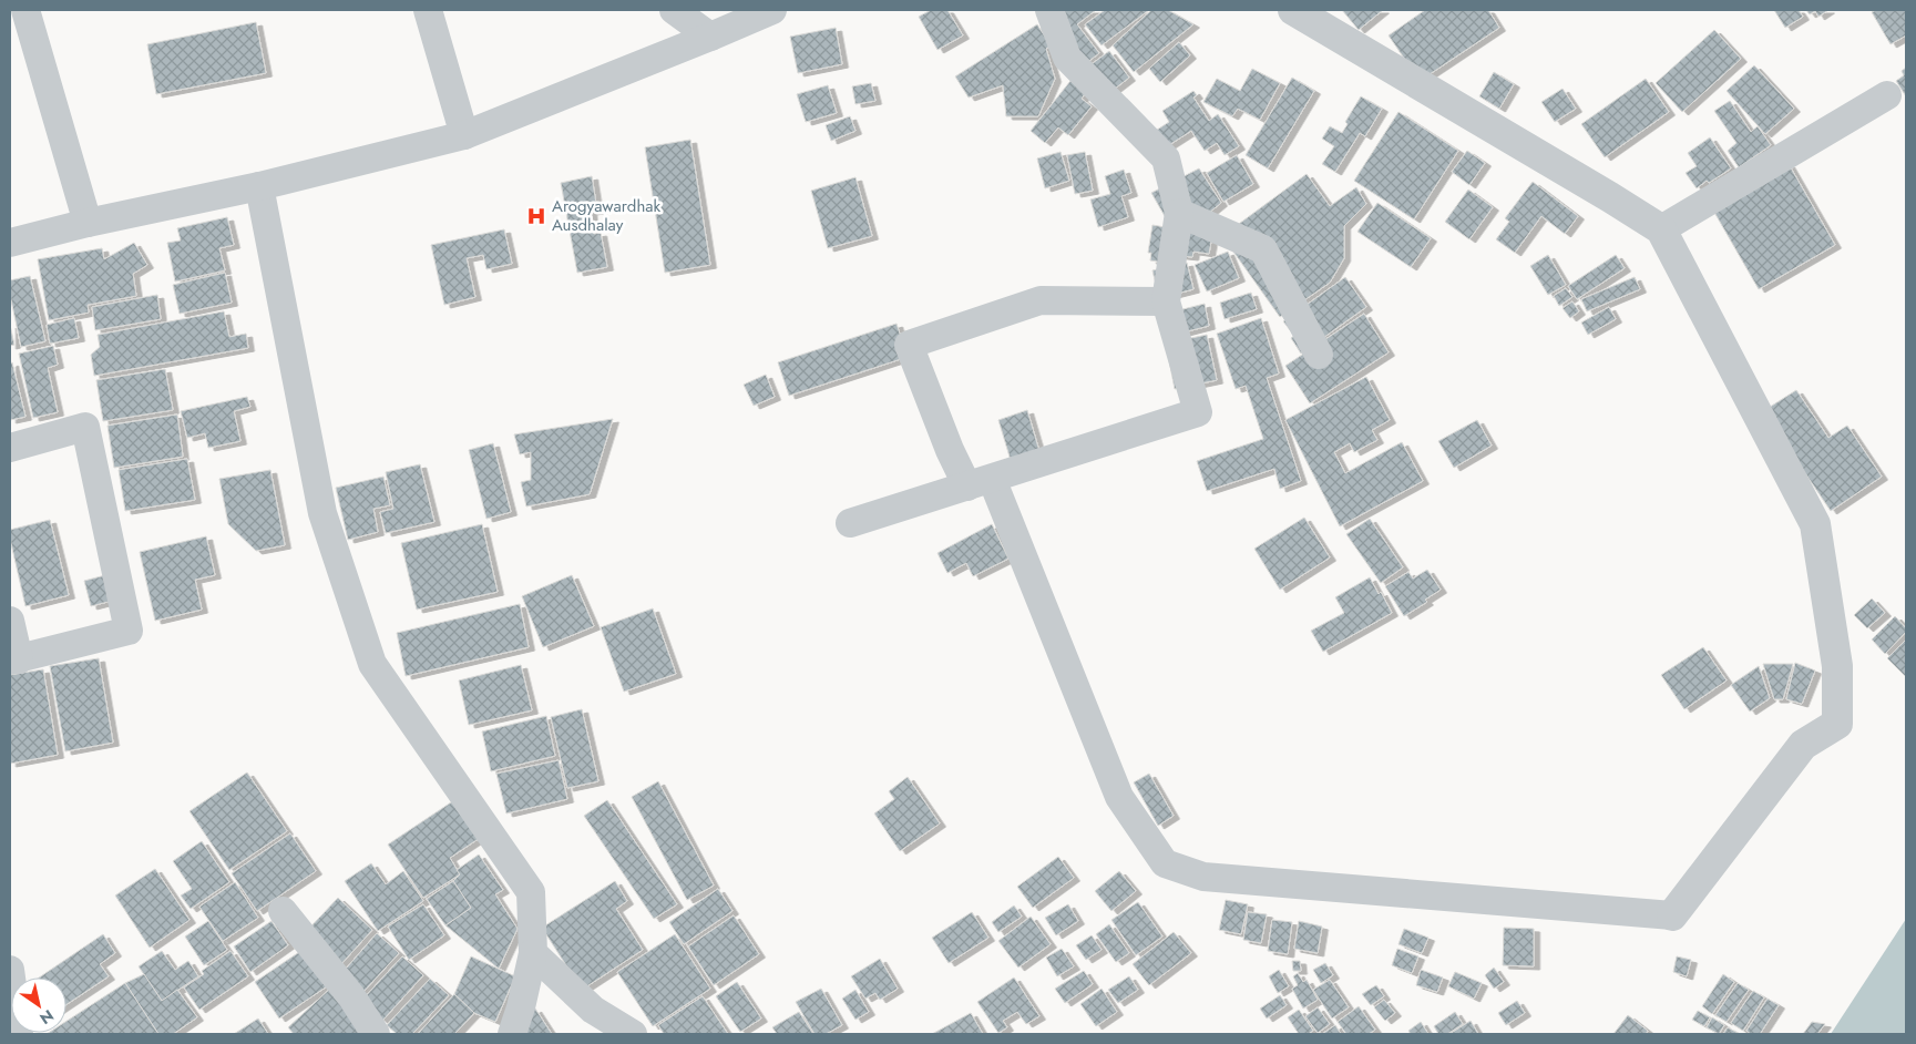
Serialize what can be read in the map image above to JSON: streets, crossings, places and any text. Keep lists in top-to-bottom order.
{
  "places": {
    "hospital": ["Arogyawardhak Ausdhalay"]
  },
  "north": "bottom right"
}
